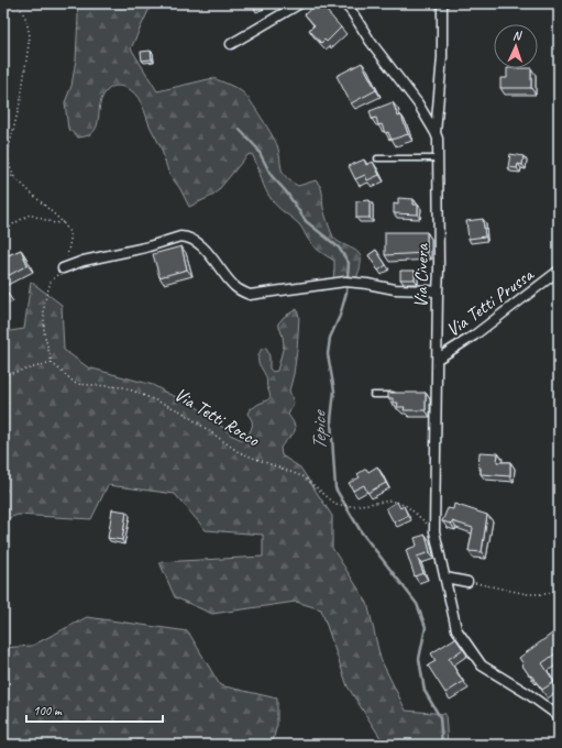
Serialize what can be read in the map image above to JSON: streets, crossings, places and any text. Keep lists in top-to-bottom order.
{
  "streets": {
    "street": ["Via Civera", "Via Tetti Prussa"],
    "path": ["Via Tetti Rocco"]
  },
  "crossings": [
    ["Via Civera", "Via Tetti Prussa"],
    ["Via Civera", "Via Tetti Rocco"]
  ],
  "water": ["Tepice"],
  "scale_bar": "100 m",
  "north": "top"
}
